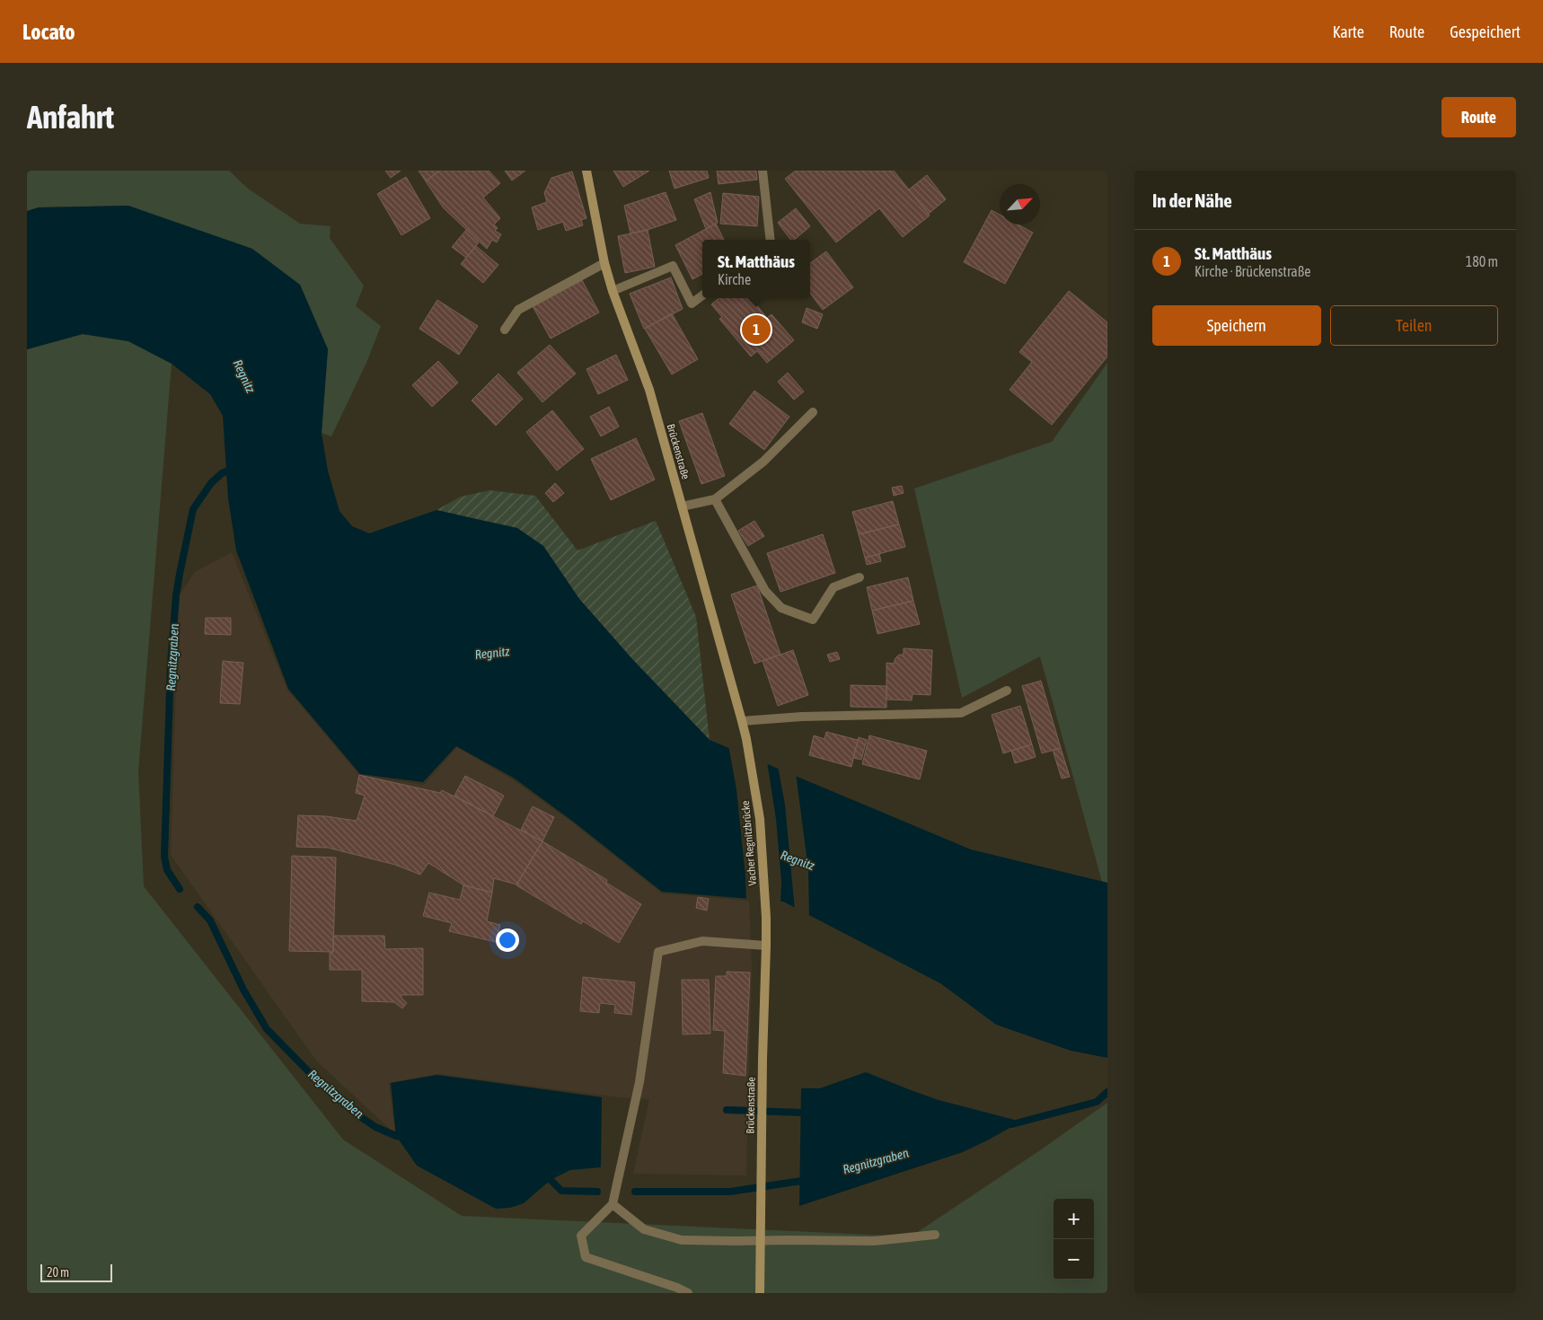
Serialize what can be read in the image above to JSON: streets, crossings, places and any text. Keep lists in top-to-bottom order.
{
  "streets": {
    "main road": ["Brückenstraße", "Vacher Regnitzbrücke"]
  },
  "crossings": [
    ["Brückenstraße", "Vacher Regnitzbrücke"]
  ],
  "water": ["Regnitz", "Regnitzgraben"],
  "scale_bar": "20 m",
  "north": "top right",
  "page": {
    "header": "Locato",
    "nav": ["Karte", "Route", "Gespeichert"],
    "buttons": [
      "Route",
      ["Speichern", "Teilen"]
    ],
    "title": "Anfahrt",
    "heading": "In der Nähe",
    "list": [
      {
        "mark": "1",
        "name": "St. Matthäus",
        "note": "Kirche · Brückenstraße",
        "value": "180 m"
      }
    ],
    "popup": ["St. Matthäus", "Kirche"],
    "pins": "1",
    "map_buttons": ["+", "−"],
    "scale": "20 m"
  }
}
